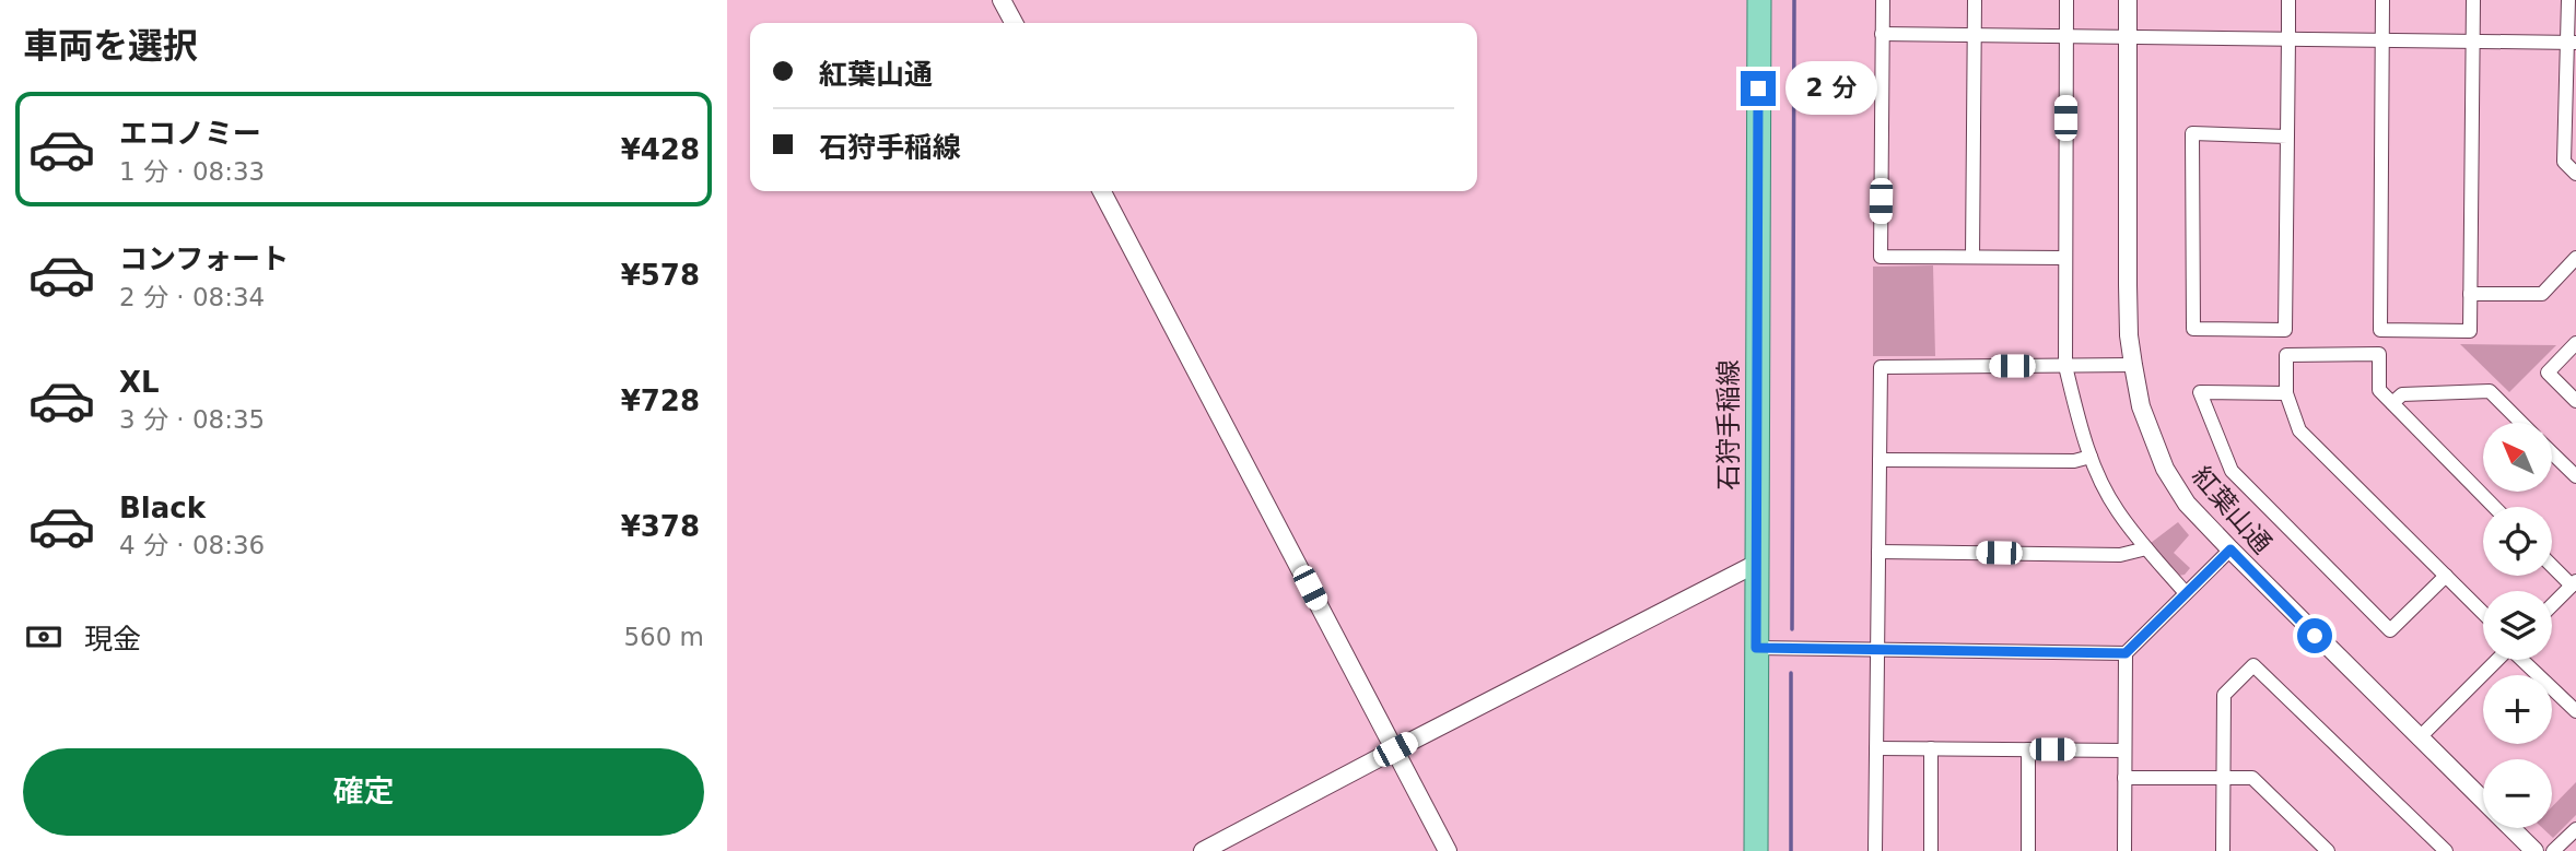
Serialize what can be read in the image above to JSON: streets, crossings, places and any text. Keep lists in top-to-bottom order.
{
  "streets": {
    "main road": ["石狩手稲線"],
    "street": ["紅葉山通"]
  },
  "north": "top left",
  "page": {
    "heading": "車両を選択",
    "banner": ["紅葉山通", "石狩手稲線"],
    "bubble": "2 分",
    "list": [
      {
        "name": "エコノミー",
        "note": "1 分 · 08:33",
        "value": "¥428"
      },
      {
        "name": "コンフォート",
        "note": "2 分 · 08:34",
        "value": "¥578"
      },
      {
        "name": "XL",
        "note": "3 分 · 08:35",
        "value": "¥728"
      },
      {
        "name": "Black",
        "note": "4 分 · 08:36",
        "value": "¥378"
      }
    ],
    "map_buttons": ["+", "−"],
    "pay": ["現金", "560 m"],
    "buttons": "確定"
  }
}
